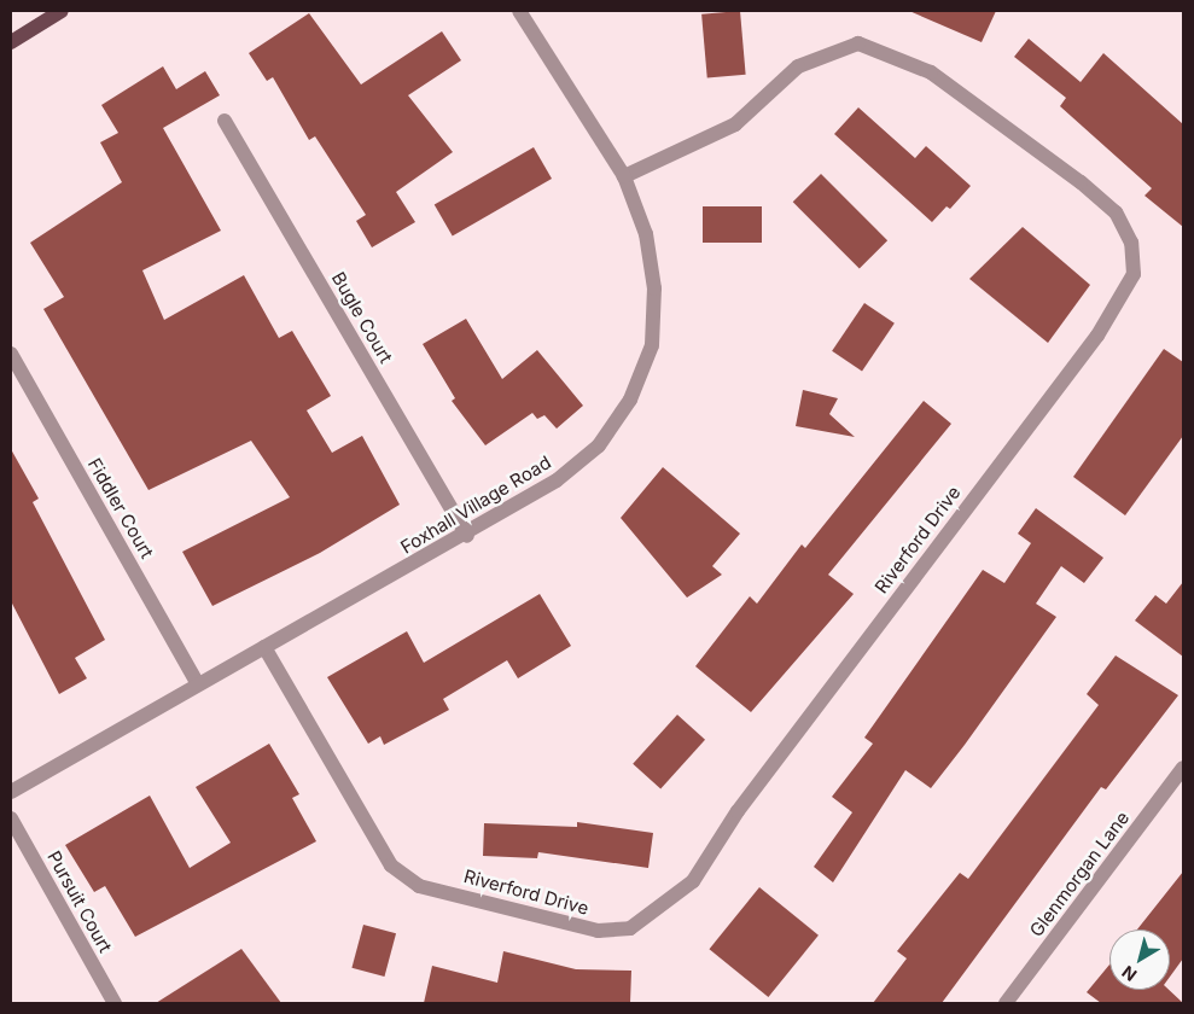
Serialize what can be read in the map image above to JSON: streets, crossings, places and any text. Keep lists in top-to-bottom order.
{
  "streets": {
    "street": [
      "Bugle Court",
      "Foxhall Village Road",
      "Fiddler Court",
      "Riverford Drive",
      "Glenmorgan Lane",
      "Pursuit Court"
    ]
  },
  "crossings": [
    ["Bugle Court", "Foxhall Village Road"],
    ["Foxhall Village Road", "Fiddler Court"],
    ["Foxhall Village Road", "Riverford Drive"]
  ],
  "north": "bottom left"
}
